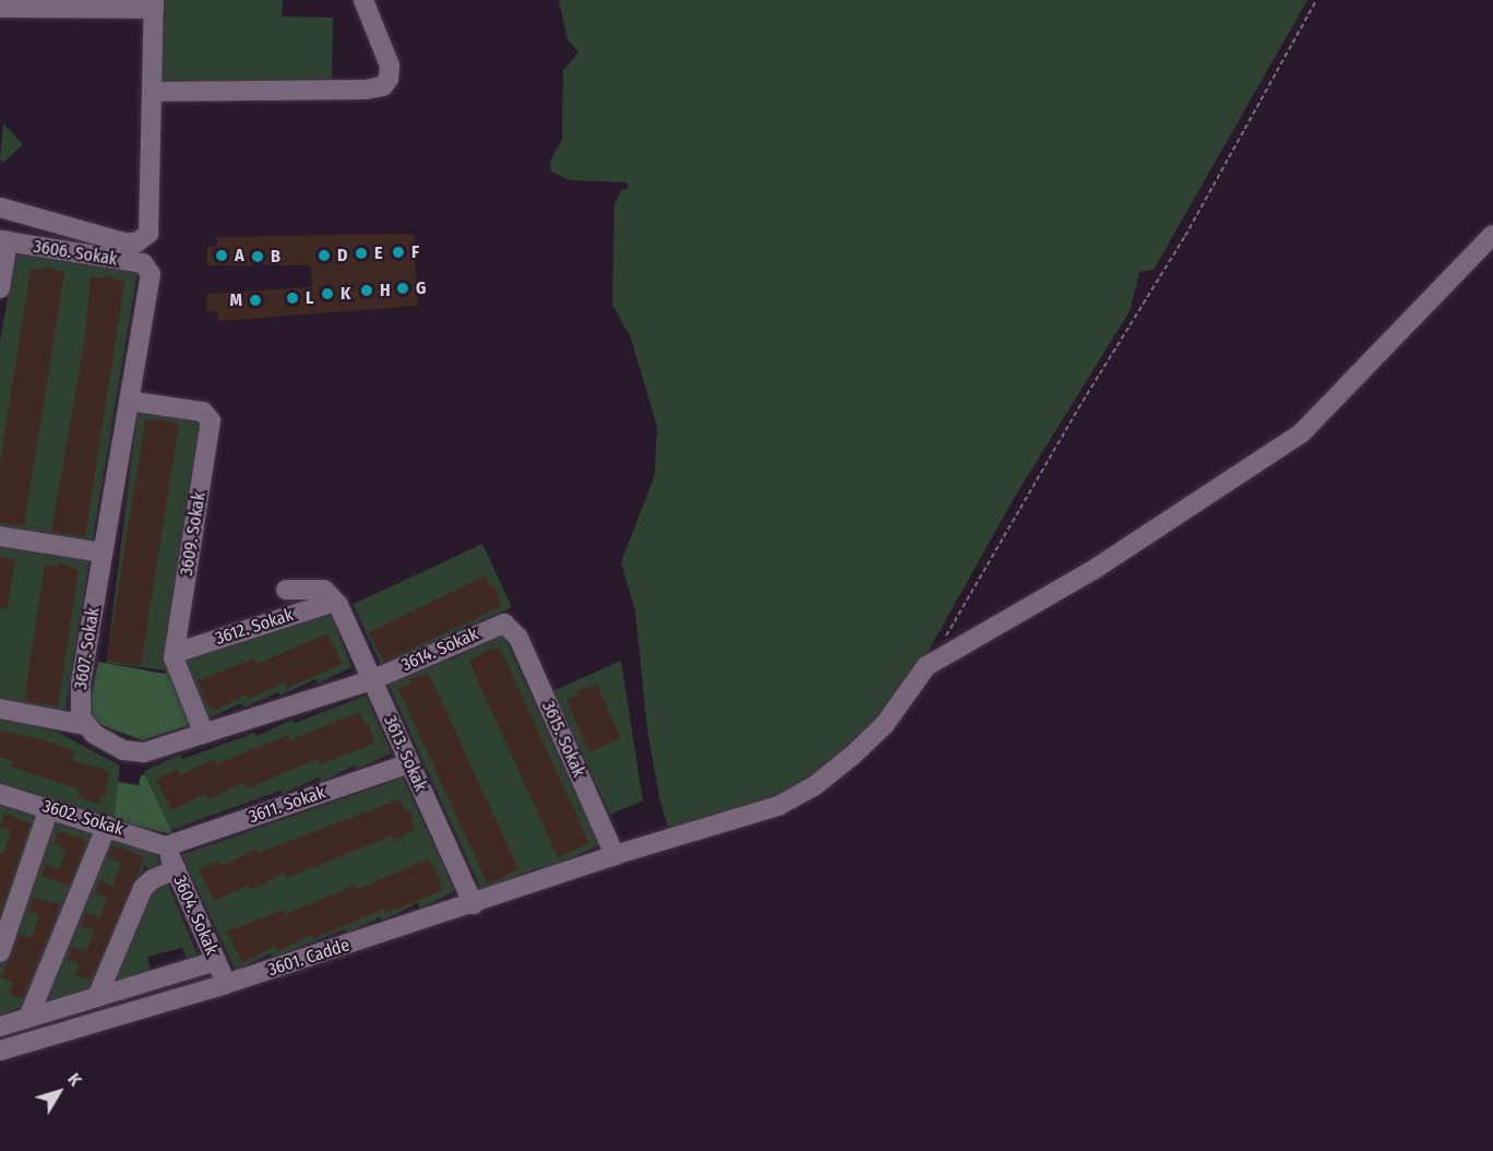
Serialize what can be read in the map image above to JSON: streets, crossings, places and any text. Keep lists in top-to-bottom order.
{
  "streets": {
    "street": [
      "3606. Sokak",
      "3609. Sokak",
      "3612. Sokak",
      "3607. Sokak",
      "3614. Sokak",
      "3615. Sokak",
      "3613. Sokak",
      "3611. Sokak",
      "3602. Sokak",
      "3604. Sokak",
      "3601. Cadde"
    ]
  },
  "crossings": [
    ["3606. Sokak", "3607. Sokak"],
    ["3609. Sokak", "3612. Sokak"],
    ["3609. Sokak", "3607. Sokak"],
    ["3612. Sokak", "3613. Sokak"],
    ["3614. Sokak", "3615. Sokak"],
    ["3614. Sokak", "3613. Sokak"],
    ["3615. Sokak", "3601. Cadde"],
    ["3613. Sokak", "3611. Sokak"],
    ["3613. Sokak", "3601. Cadde"],
    ["3611. Sokak", "3602. Sokak"],
    ["3611. Sokak", "3604. Sokak"],
    ["3602. Sokak", "3604. Sokak"],
    ["3604. Sokak", "3601. Cadde"]
  ],
  "places": [
    "F",
    "E",
    "A",
    "D",
    "B",
    "G",
    "H",
    "K",
    "L",
    "M"
  ],
  "north": "top right"
}
